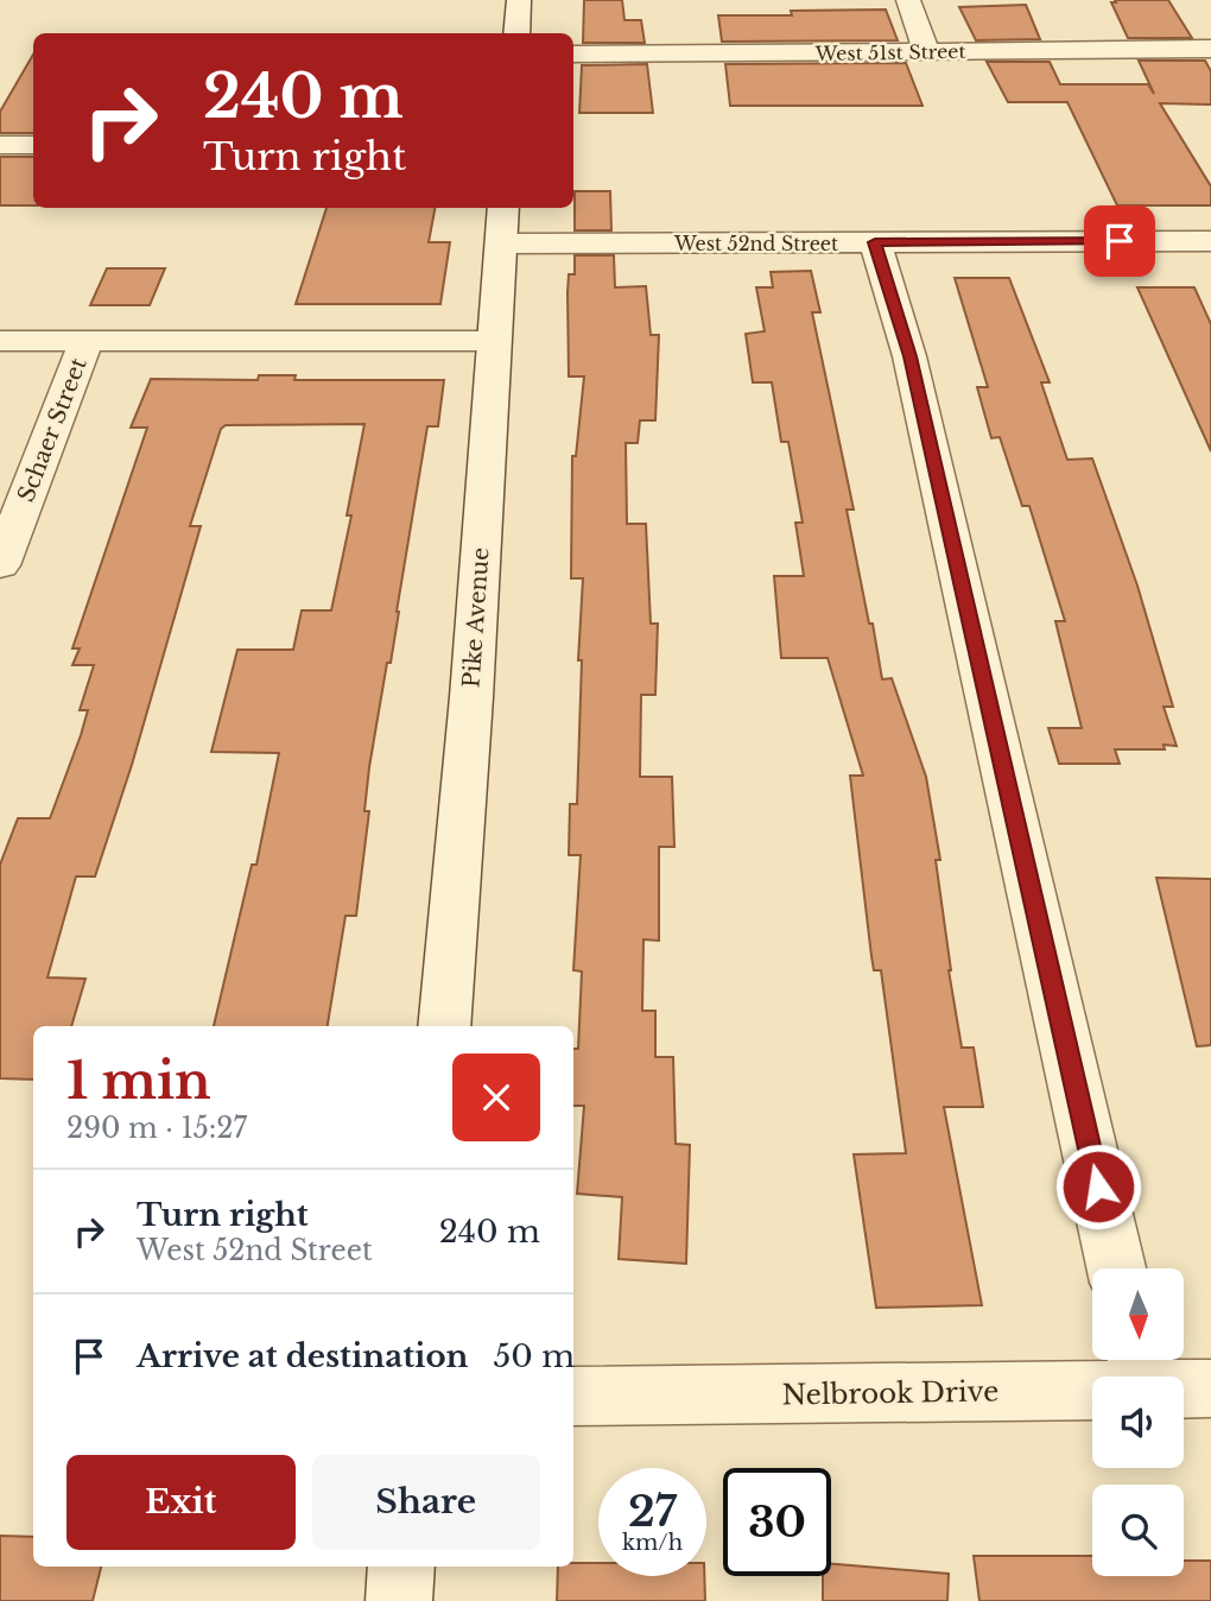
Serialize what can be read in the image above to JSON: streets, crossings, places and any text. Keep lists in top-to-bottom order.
{
  "streets": {
    "street": [
      "West 51st Street",
      "West 52nd Street",
      "Schaer Street",
      "Pike Avenue",
      "Nelbrook Drive"
    ]
  },
  "crossings": [
    ["West 52nd Street", "Pike Avenue"]
  ],
  "north": "bottom",
  "page": {
    "turn": ["240 m", "Turn right"],
    "heading": ["1 min", "290 m · 15:27"],
    "list": [
      {
        "name": "Turn right",
        "note": "West 52nd Street",
        "value": "240 m"
      },
      {
        "name": "Arrive at destination",
        "value": "50 m"
      }
    ],
    "buttons": ["Exit", "Share"],
    "speed": "27 km/h",
    "limit": "30"
  }
}
